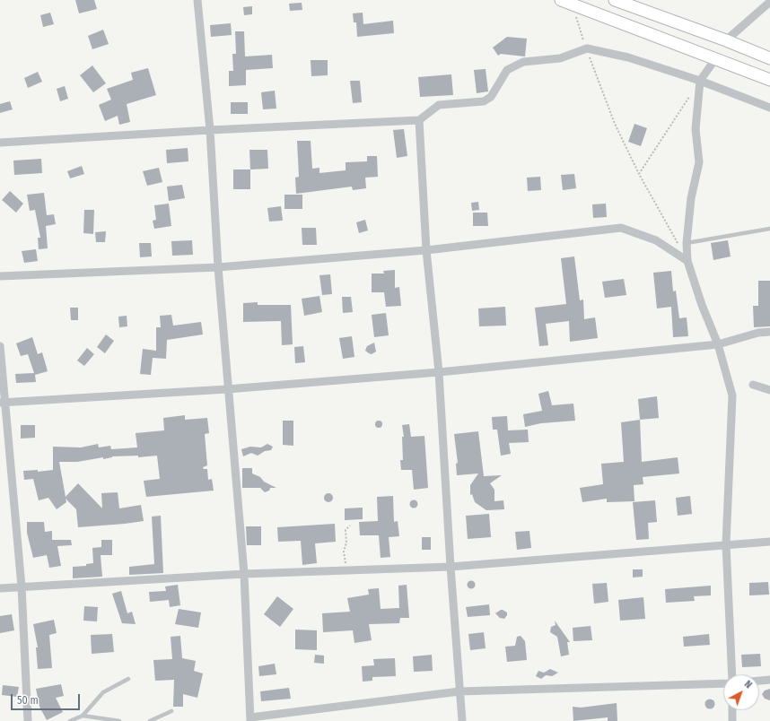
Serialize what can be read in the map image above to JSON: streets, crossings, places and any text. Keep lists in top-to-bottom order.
{
  "scale_bar": "50 m",
  "north": "top right"
}
